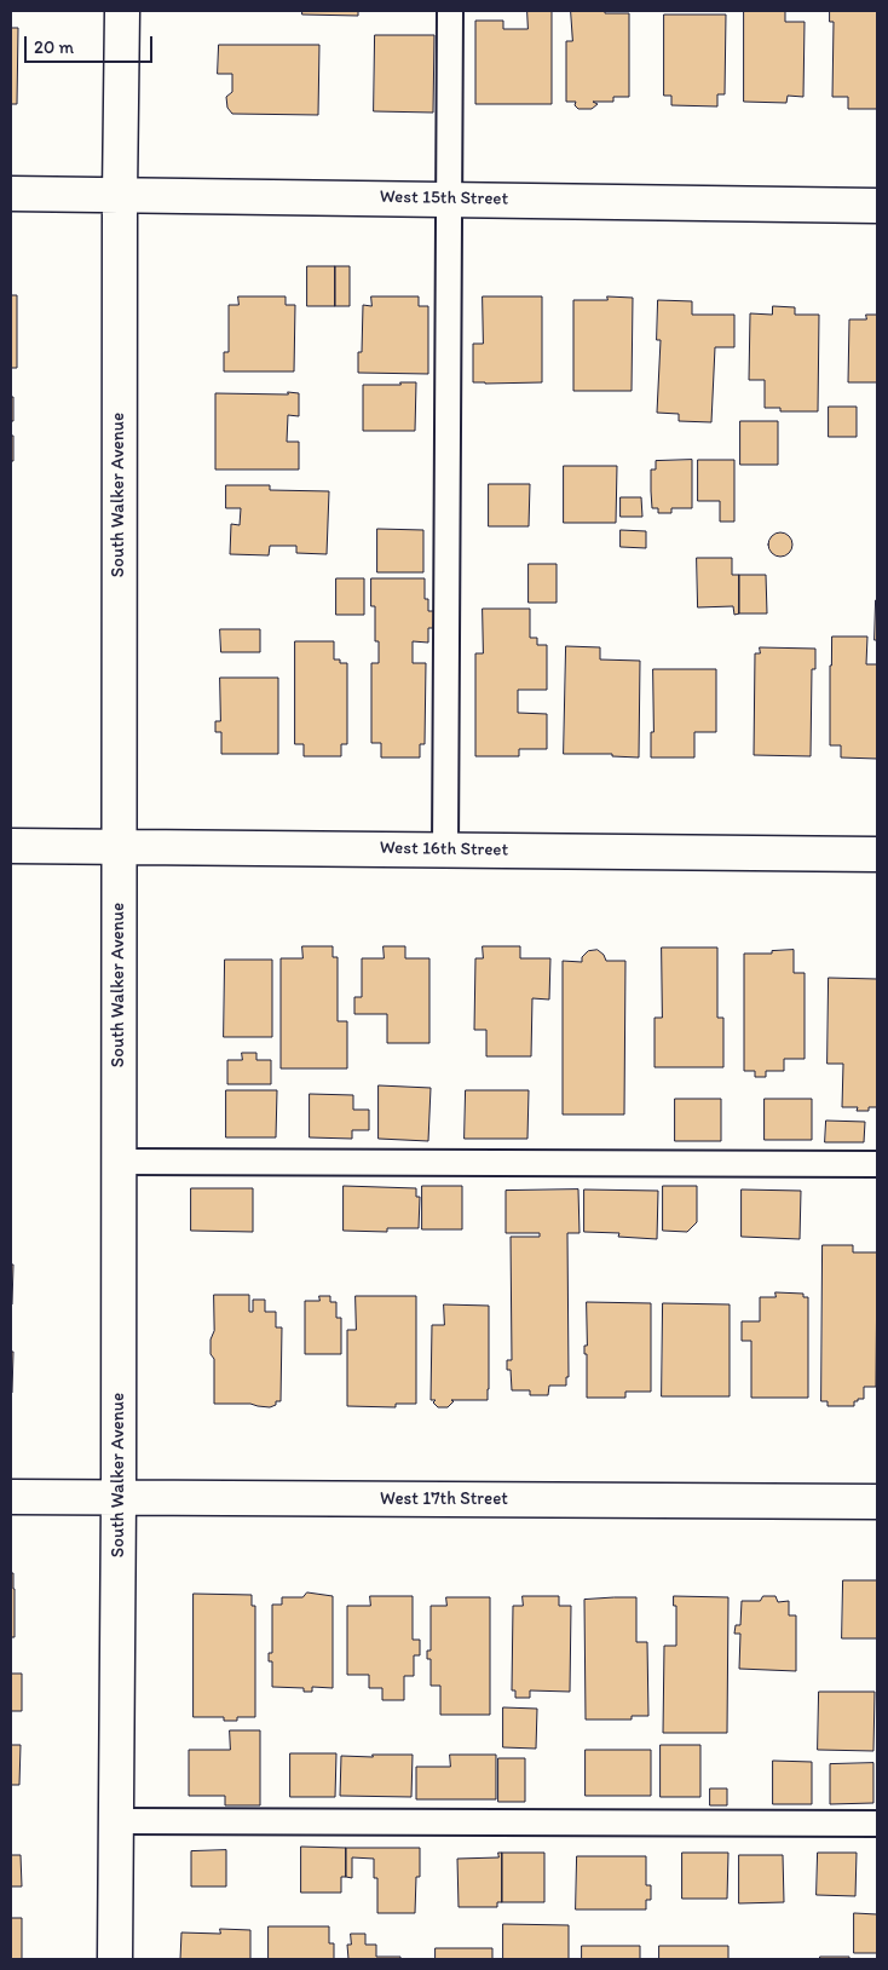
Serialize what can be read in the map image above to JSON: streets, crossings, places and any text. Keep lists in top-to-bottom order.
{
  "streets": {
    "street": [
      "West 15th Street",
      "South Walker Avenue",
      "West 16th Street",
      "West 17th Street"
    ]
  },
  "crossings": [
    ["West 15th Street", "South Walker Avenue"],
    ["South Walker Avenue", "West 16th Street"],
    ["South Walker Avenue", "West 17th Street"]
  ],
  "scale_bar": "20 m"
}
